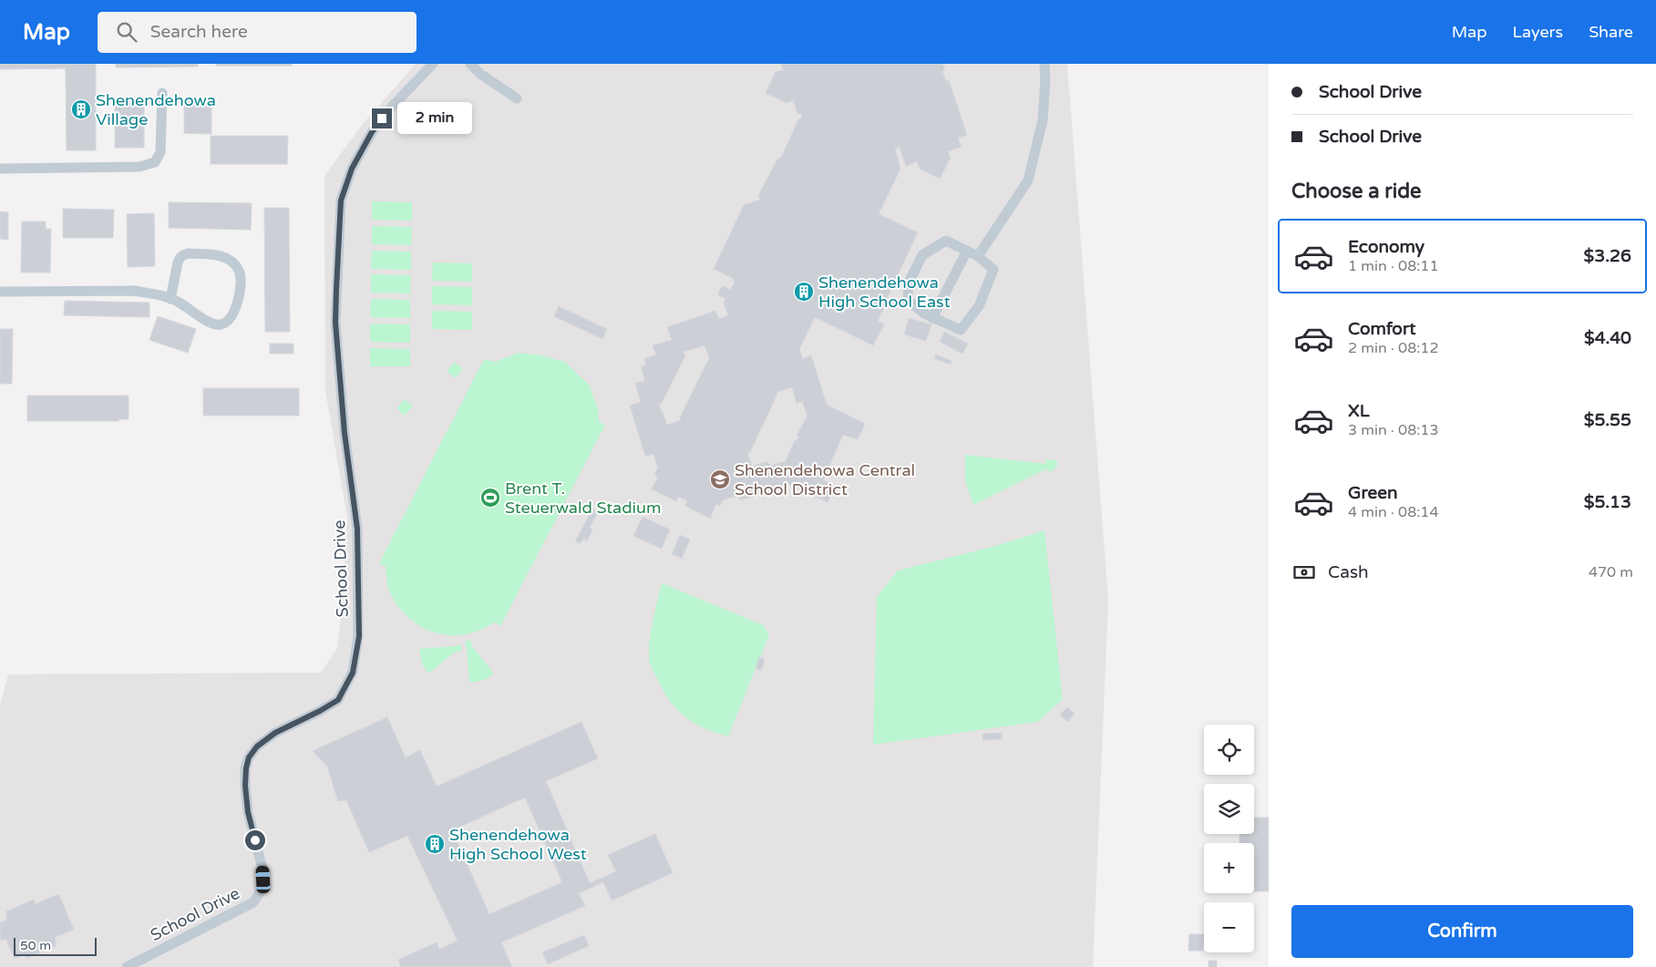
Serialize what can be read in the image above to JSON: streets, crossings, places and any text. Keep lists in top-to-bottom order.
{
  "streets": {
    "street": ["School Drive"]
  },
  "places": {
    "building": ["Shenendehowa Village", "Shenendehowa High School East", "Shenendehowa High School West"],
    "school or university": ["Shenendehowa Central School District"],
    "sports": ["Brent T. Steuerwald Stadium"]
  },
  "scale_bar": "50 m",
  "page": {
    "header": "Map",
    "search": "Search here",
    "nav": ["Map", "Layers", "Share"],
    "banner": ["School Drive", "School Drive"],
    "bubble": "2 min",
    "heading": "Choose a ride",
    "list": [
      {
        "name": "Economy",
        "note": "1 min · 08:11",
        "value": "$3.26"
      },
      {
        "name": "Comfort",
        "note": "2 min · 08:12",
        "value": "$4.40"
      },
      {
        "name": "XL",
        "note": "3 min · 08:13",
        "value": "$5.55"
      },
      {
        "name": "Green",
        "note": "4 min · 08:14",
        "value": "$5.13"
      }
    ],
    "pay": ["Cash", "470 m"],
    "map_buttons": ["+", "−"],
    "buttons": "Confirm",
    "scale": "50 m"
  }
}
